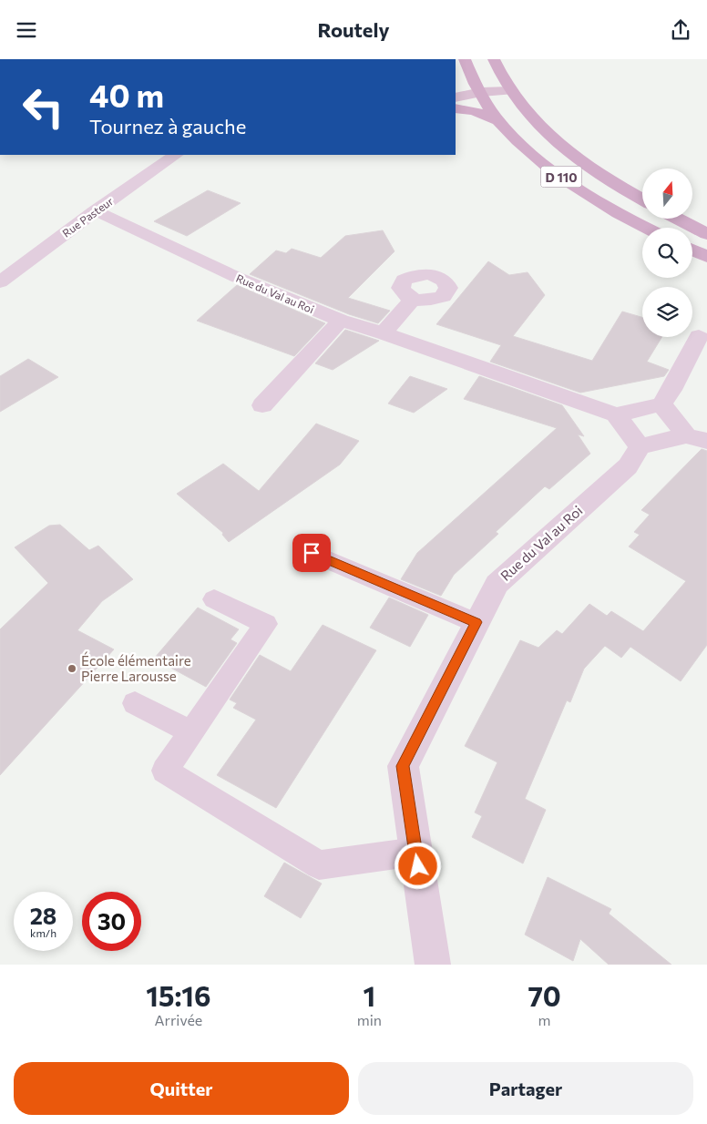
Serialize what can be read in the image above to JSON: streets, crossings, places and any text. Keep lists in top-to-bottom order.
{
  "streets": {
    "main road": ["D 110"],
    "street": ["Rue Pasteur", "Rue du Val au Roi"]
  },
  "crossings": [
    ["Rue Pasteur", "Rue du Val au Roi"]
  ],
  "places": ["École élémentaire Pierre Larousse"],
  "north": "top",
  "page": {
    "header": "Routely",
    "turn": ["40 m", "Tournez à gauche"],
    "speed": "28 km/h",
    "limit": "30",
    "eta": [
      "15:16",
      "Arrivée",
      "1",
      "min",
      "70",
      "m"
    ],
    "buttons": ["Quitter", "Partager"]
  }
}
